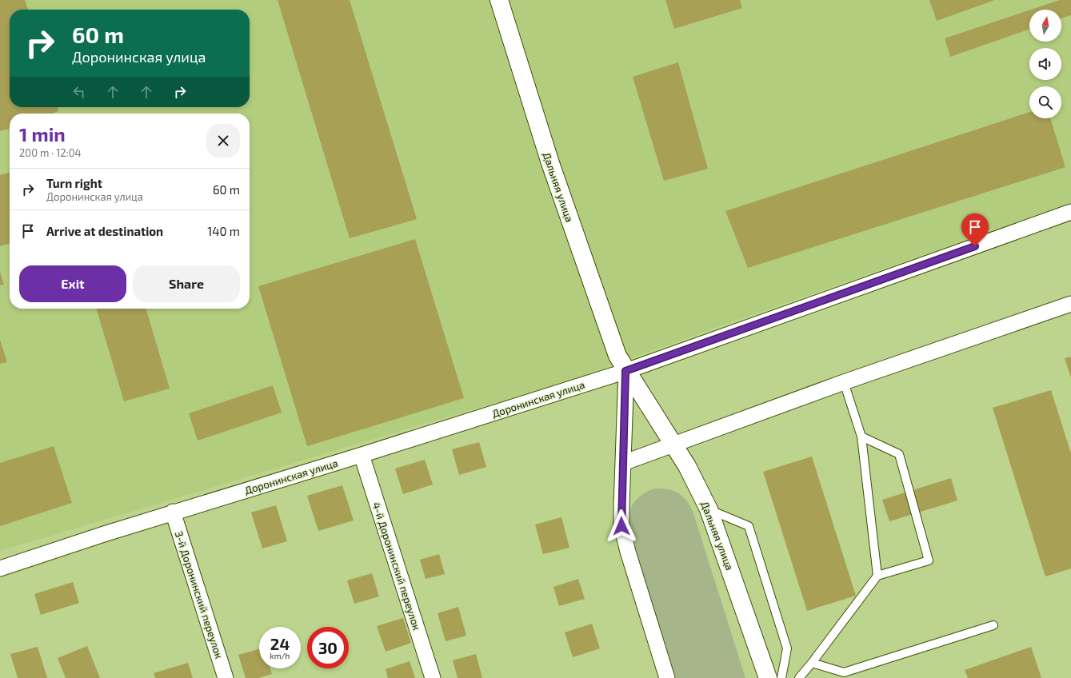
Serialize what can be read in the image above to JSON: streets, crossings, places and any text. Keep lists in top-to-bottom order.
{
  "streets": {
    "street": [
      "Дальняя улица",
      "Доронинская улица",
      "4-й Доронинский переулок",
      "3-й Доронинский переулок"
    ]
  },
  "crossings": [
    ["Дальняя улица", "Доронинская улица"],
    ["Доронинская улица", "4-й Доронинский переулок"],
    ["Доронинская улица", "3-й Доронинский переулок"]
  ],
  "north": "top",
  "page": {
    "turn": ["60 m", "Доронинская улица"],
    "heading": ["1 min", "200 m · 12:04"],
    "list": [
      {
        "name": "Turn right",
        "note": "Доронинская улица",
        "value": "60 m"
      },
      {
        "name": "Arrive at destination",
        "value": "140 m"
      }
    ],
    "buttons": ["Exit", "Share"],
    "speed": "24 km/h",
    "limit": "30"
  }
}
